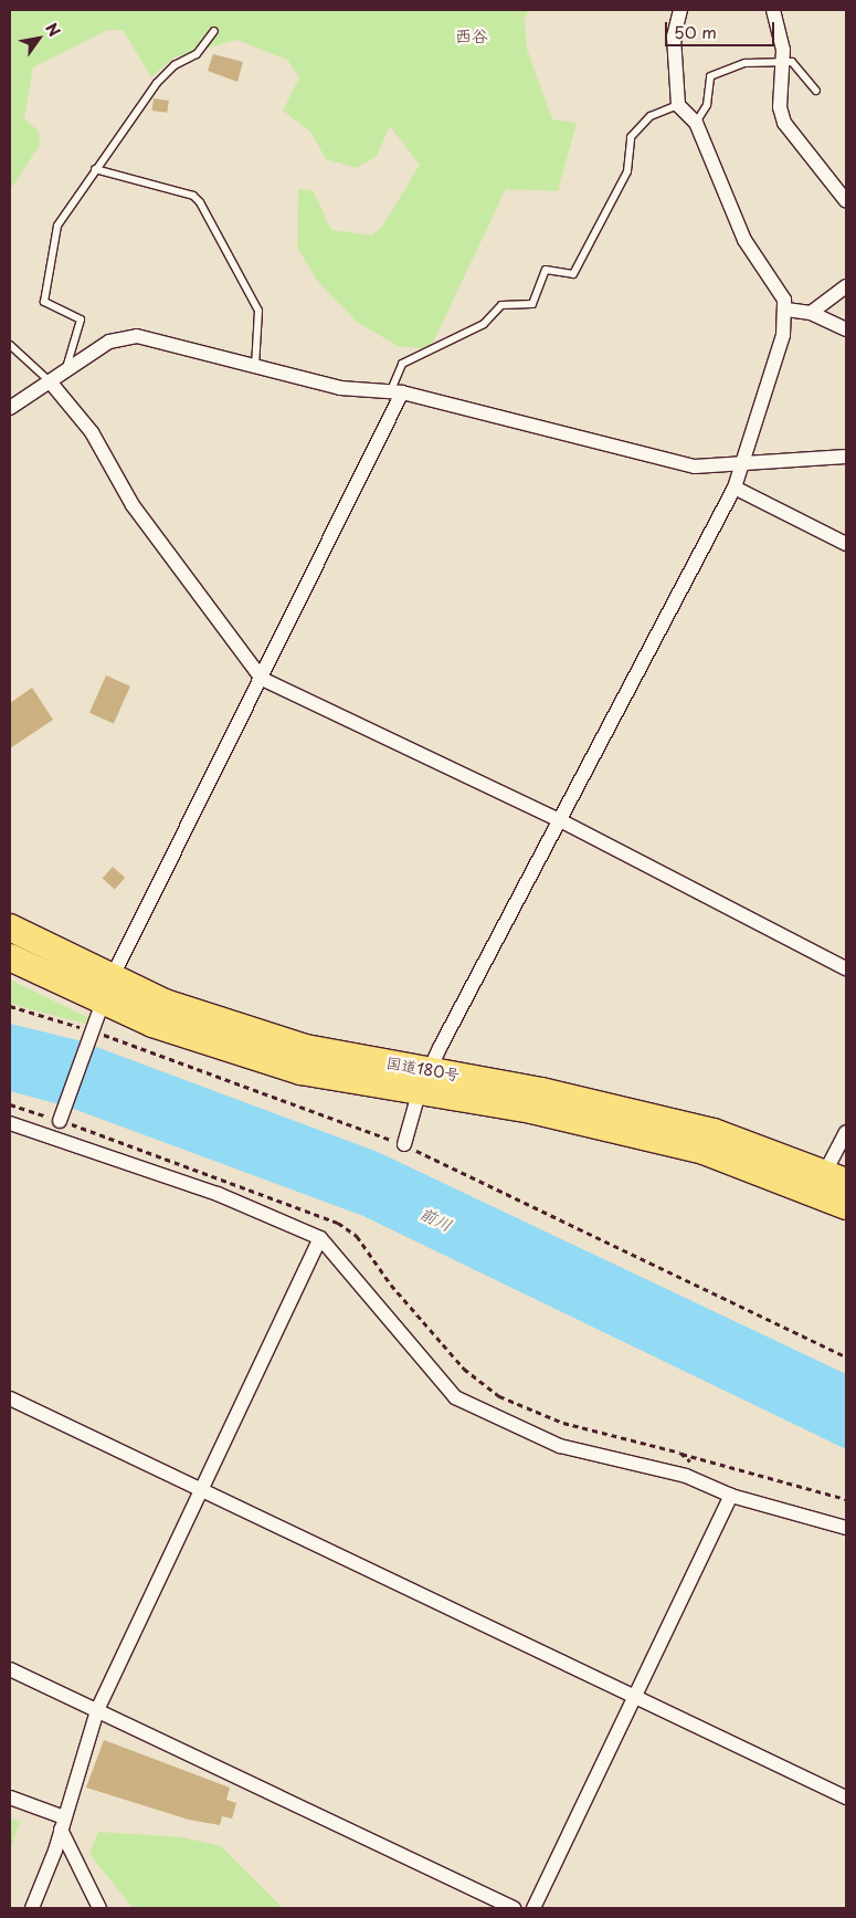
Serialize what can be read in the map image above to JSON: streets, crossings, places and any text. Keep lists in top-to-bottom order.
{
  "streets": {
    "highway": ["国道180号"]
  },
  "districts": ["西谷"],
  "water": ["前川"],
  "scale_bar": "50 m",
  "north": "top right"
}
